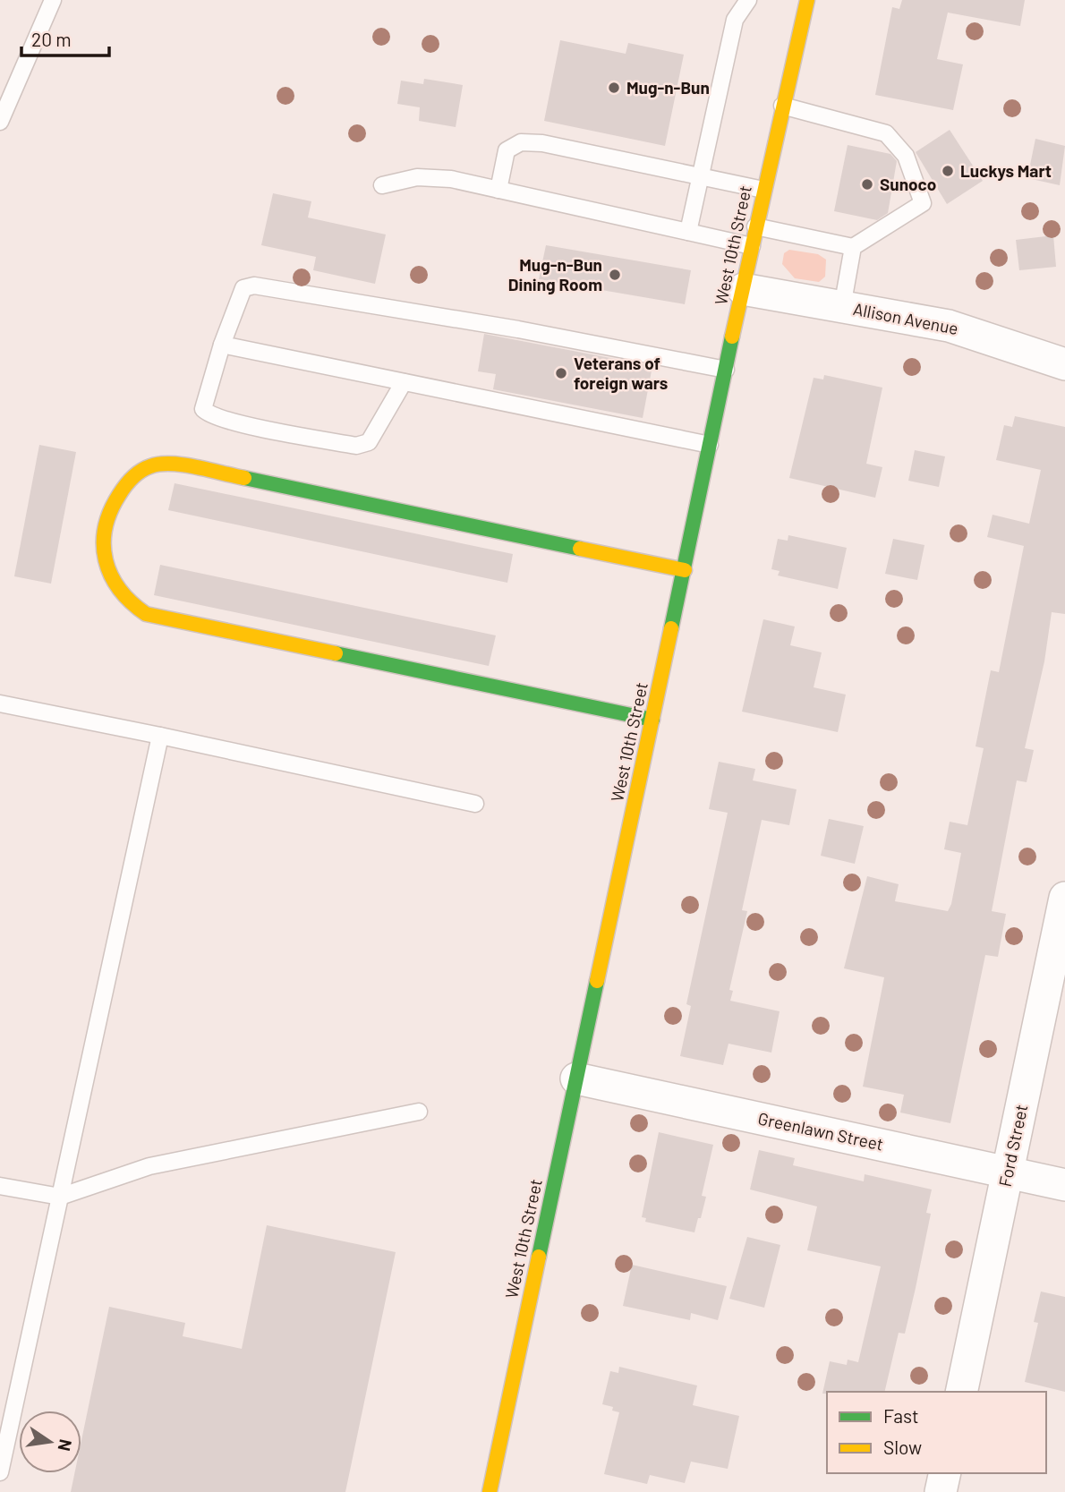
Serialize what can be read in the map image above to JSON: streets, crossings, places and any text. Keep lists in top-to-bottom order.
{
  "streets": {
    "main road": ["West 10th Street"],
    "street": ["Allison Avenue", "Greenlawn Street", "Ford Street"]
  },
  "crossings": [
    ["West 10th Street", "Allison Avenue"],
    ["West 10th Street", "Greenlawn Street"],
    ["Greenlawn Street", "Ford Street"]
  ],
  "places": [
    "Mug-n-Bun",
    "Luckys Mart",
    "Sunoco",
    "Mug-n-Bun Dining Room",
    "Veterans of foreign wars"
  ],
  "legend": ["Fast", "Slow"],
  "scale_bar": "20 m",
  "north": "right"
}
